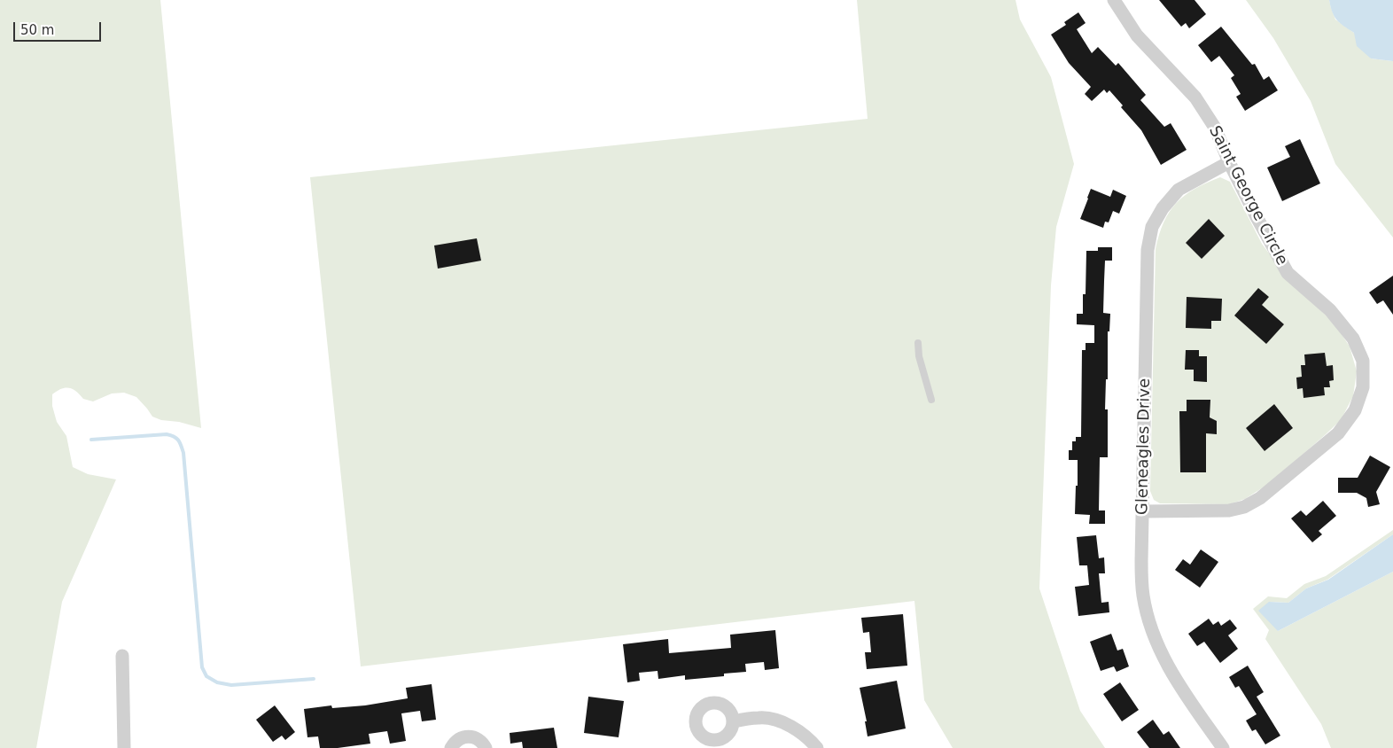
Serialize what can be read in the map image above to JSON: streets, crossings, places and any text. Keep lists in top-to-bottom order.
{
  "streets": {
    "street": ["Saint George Circle", "Gleneagles Drive"]
  },
  "crossings": [
    ["Saint George Circle", "Gleneagles Drive"]
  ],
  "scale_bar": "50 m"
}
